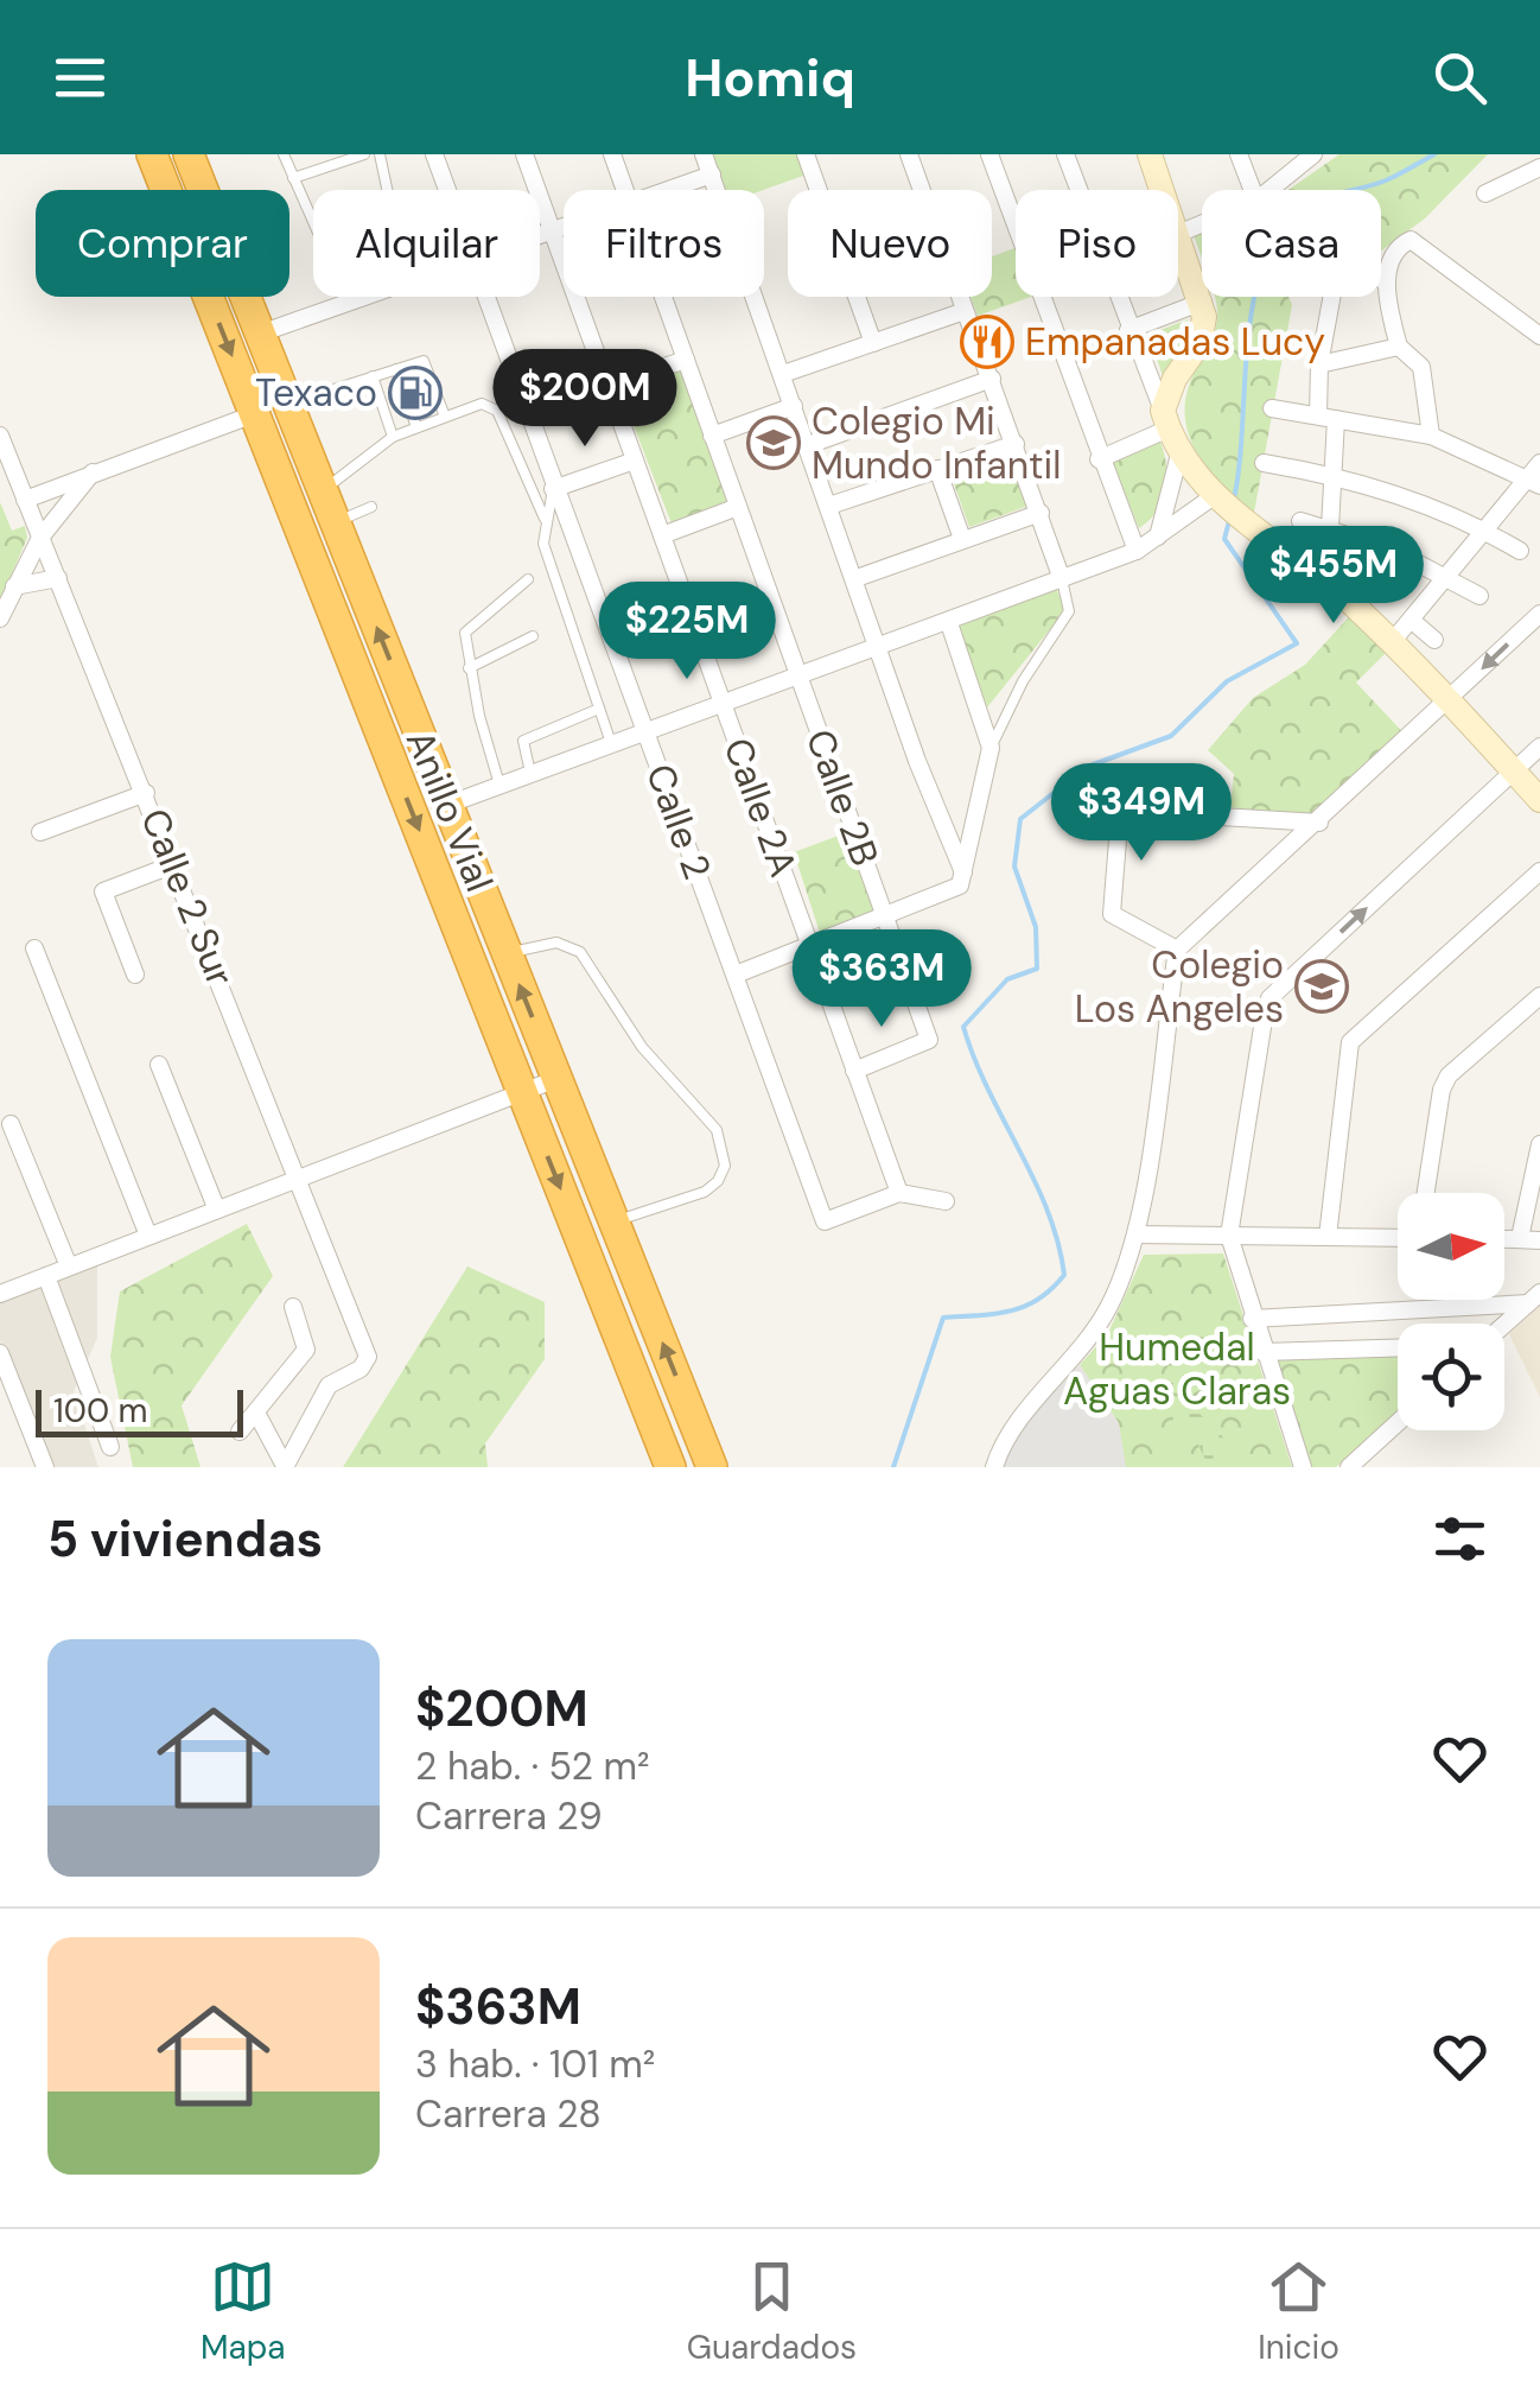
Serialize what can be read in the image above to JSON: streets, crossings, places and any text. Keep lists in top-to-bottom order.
{
  "streets": {
    "highway": ["Anillo Vial"],
    "street": [
      "Calle 2B",
      "Calle 2A",
      "Calle 2",
      "Calle 2 Sur"
    ]
  },
  "crossings": [
    ["Calle 2B", "Calle 2A"],
    ["Calle 2A", "Calle 2"]
  ],
  "parks": ["Humedal Aguas Claras"],
  "places": {
    "restaurant": ["Empanadas Lucy"],
    "fuel station": ["Texaco"],
    "school or university": ["Colegio Mi Mundo Infantil", "Colegio Los Angeles"]
  },
  "scale_bar": "100 m",
  "north": "right",
  "page": {
    "header": "Homiq",
    "chip": [
      "Comprar",
      "Alquilar",
      "Filtros",
      "Nuevo",
      "Piso",
      "Casa"
    ],
    "price": [
      "$200M",
      "$455M",
      "$225M",
      "$349M",
      "$363M"
    ],
    "scale": "100 m",
    "heading": "5 viviendas",
    "list": [
      {
        "name": "$200M",
        "note": "2 hab. · 52 m² · Carrera 29"
      },
      {
        "name": "$363M",
        "note": "3 hab. · 101 m² · Carrera 28"
      }
    ],
    "tabs": ["Mapa", "Guardados", "Inicio"]
  }
}
